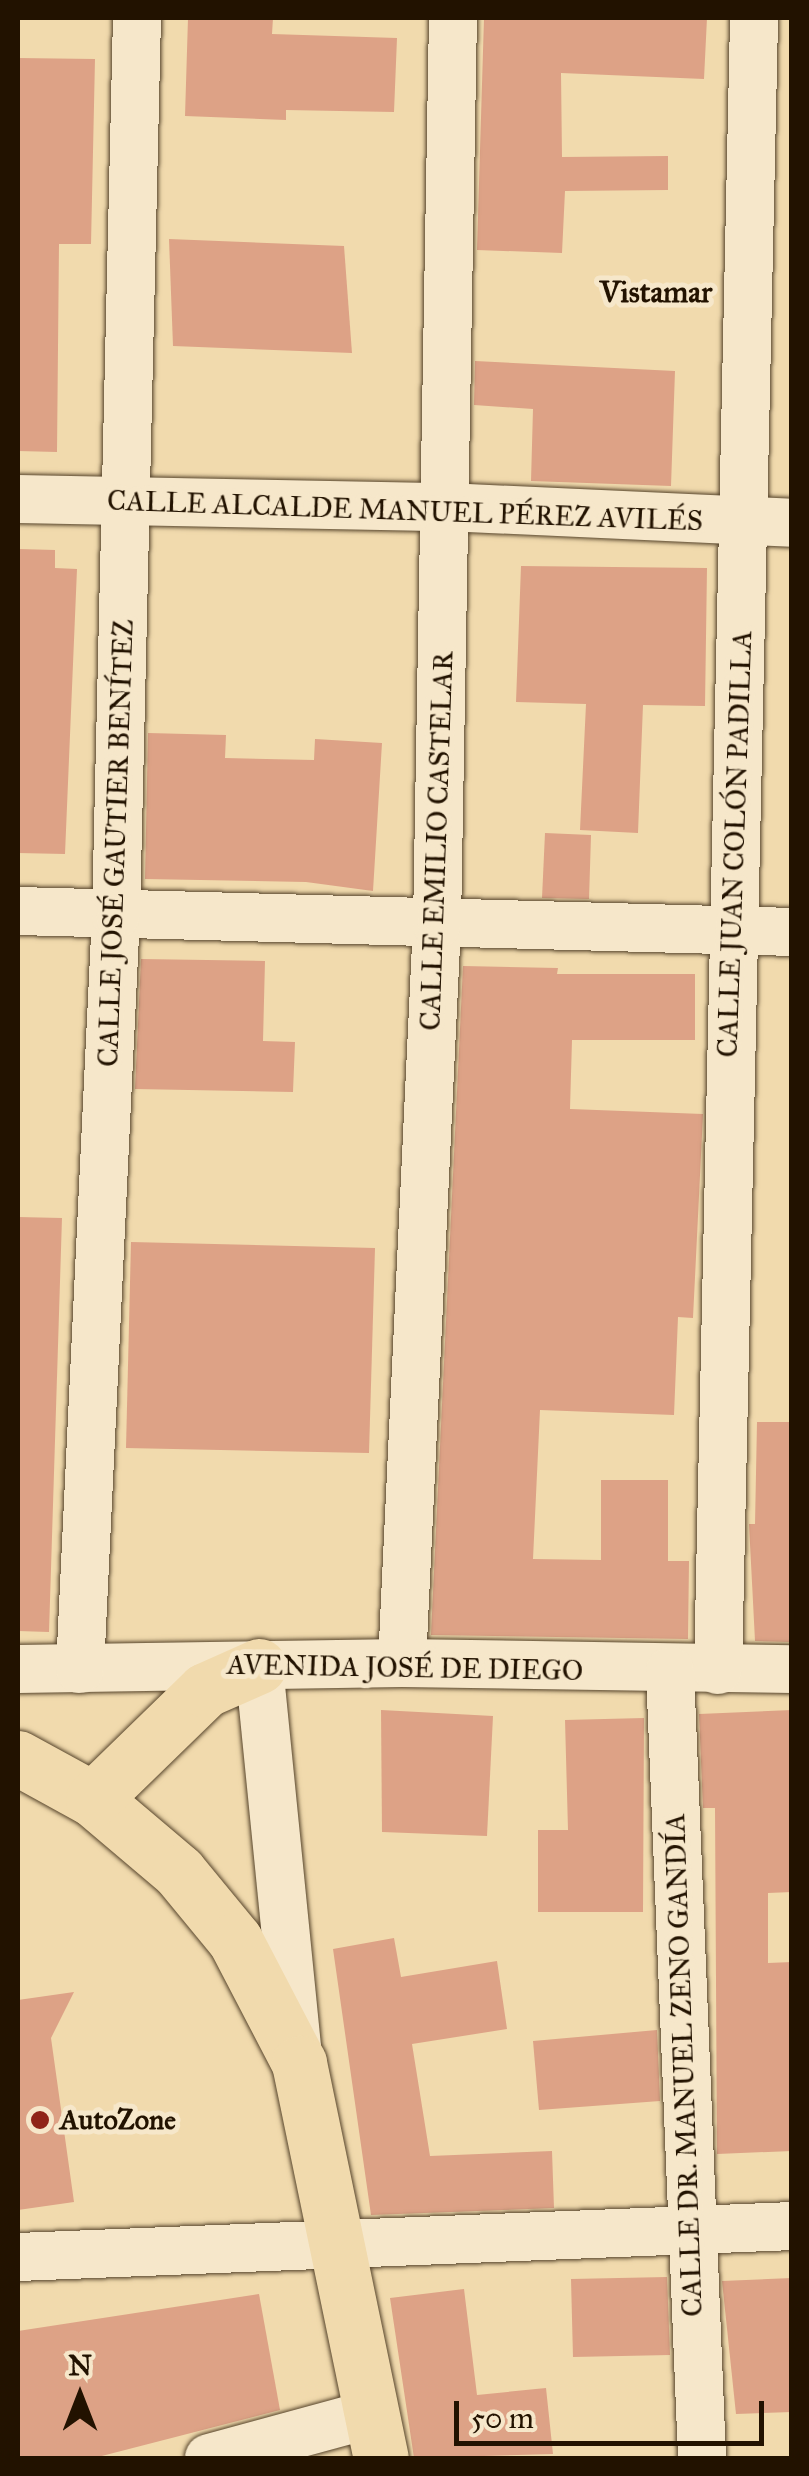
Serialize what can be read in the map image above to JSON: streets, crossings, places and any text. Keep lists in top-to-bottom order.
{
  "streets": {
    "street": [
      "CALLE ALCALDE MANUEL PÉREZ AVILÉS",
      "CALLE EMILIO CASTELAR",
      "CALLE JOSÉ GAUTIER BENÍTEZ",
      "CALLE JUAN COLÓN PADILLA",
      "AVENIDA JOSÉ DE DIEGO",
      "CALLE DR. MANUEL ZENO GANDÍA"
    ]
  },
  "crossings": [
    ["CALLE ALCALDE MANUEL PÉREZ AVILÉS", "CALLE EMILIO CASTELAR"],
    ["CALLE ALCALDE MANUEL PÉREZ AVILÉS", "CALLE JOSÉ GAUTIER BENÍTEZ"],
    ["CALLE ALCALDE MANUEL PÉREZ AVILÉS", "CALLE JUAN COLÓN PADILLA"],
    ["CALLE EMILIO CASTELAR", "AVENIDA JOSÉ DE DIEGO"],
    ["CALLE JOSÉ GAUTIER BENÍTEZ", "AVENIDA JOSÉ DE DIEGO"],
    ["CALLE JUAN COLÓN PADILLA", "AVENIDA JOSÉ DE DIEGO"],
    ["AVENIDA JOSÉ DE DIEGO", "CALLE DR. MANUEL ZENO GANDÍA"]
  ],
  "districts": ["Vistamar"],
  "places": ["AutoZone"],
  "scale_bar": "50 m",
  "north": "top"
}
